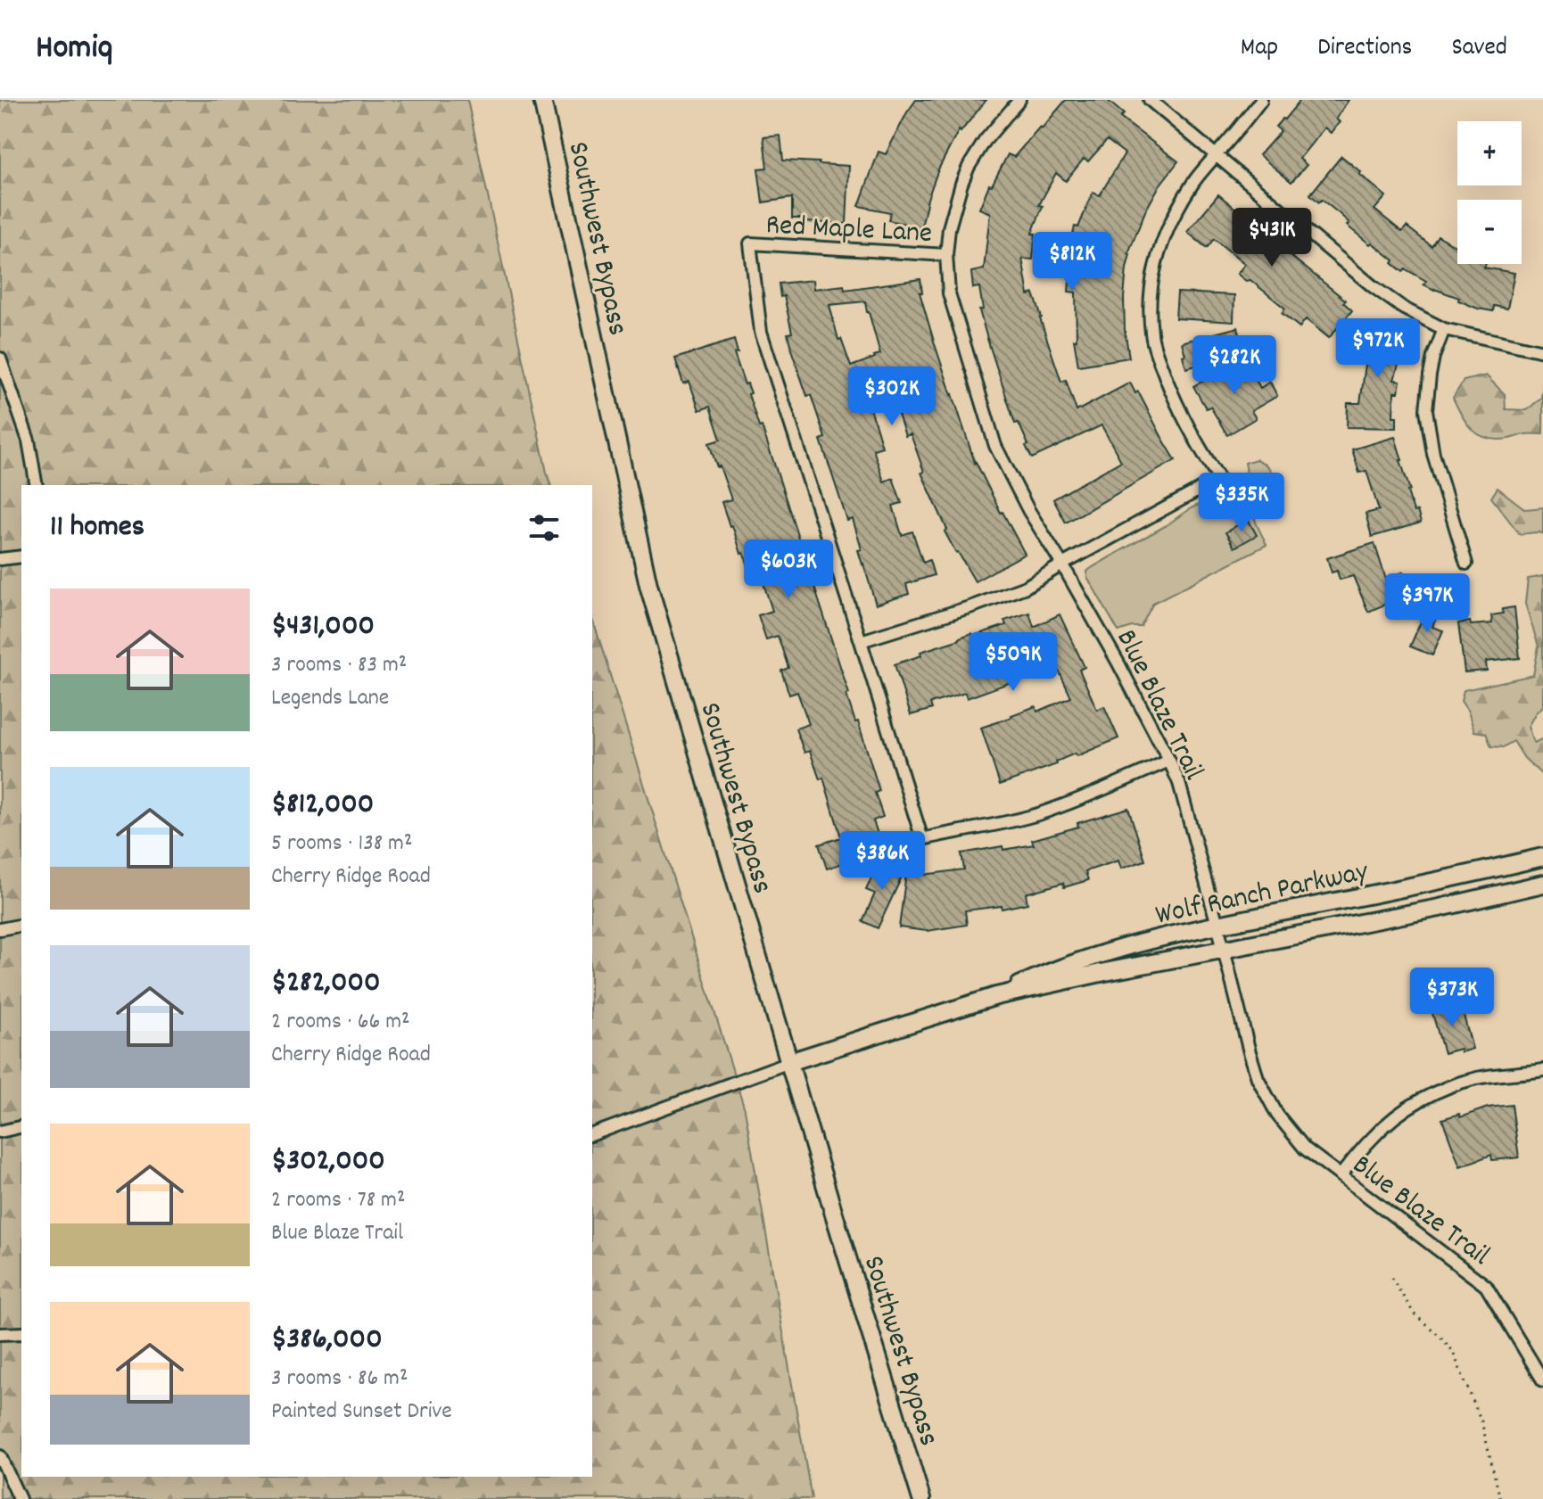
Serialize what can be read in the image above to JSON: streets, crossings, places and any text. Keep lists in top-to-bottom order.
{
  "streets": {
    "street": [
      "Red Maple Lane",
      "Southwest Bypass",
      "Blue Blaze Trail",
      "Wolf Ranch Parkway"
    ]
  },
  "crossings": [
    ["Red Maple Lane", "Blue Blaze Trail"],
    ["Southwest Bypass", "Wolf Ranch Parkway"],
    ["Blue Blaze Trail", "Wolf Ranch Parkway"]
  ],
  "page": {
    "header": "Homiq",
    "nav": ["Map", "Directions", "Saved"],
    "map_buttons": ["+", "−"],
    "price": [
      "$431K",
      "$812K",
      "$972K",
      "$282K",
      "$302K",
      "$335K",
      "$603K",
      "$397K",
      "$509K",
      "$386K",
      "$373K"
    ],
    "heading": "11 homes",
    "list": [
      {
        "name": "$431,000",
        "note": "3 rooms · 83 m² · Legends Lane"
      },
      {
        "name": "$812,000",
        "note": "5 rooms · 138 m² · Cherry Ridge Road"
      },
      {
        "name": "$282,000",
        "note": "2 rooms · 66 m² · Cherry Ridge Road"
      },
      {
        "name": "$302,000",
        "note": "2 rooms · 78 m² · Blue Blaze Trail"
      },
      {
        "name": "$386,000",
        "note": "3 rooms · 86 m² · Painted Sunset Drive"
      }
    ]
  }
}
